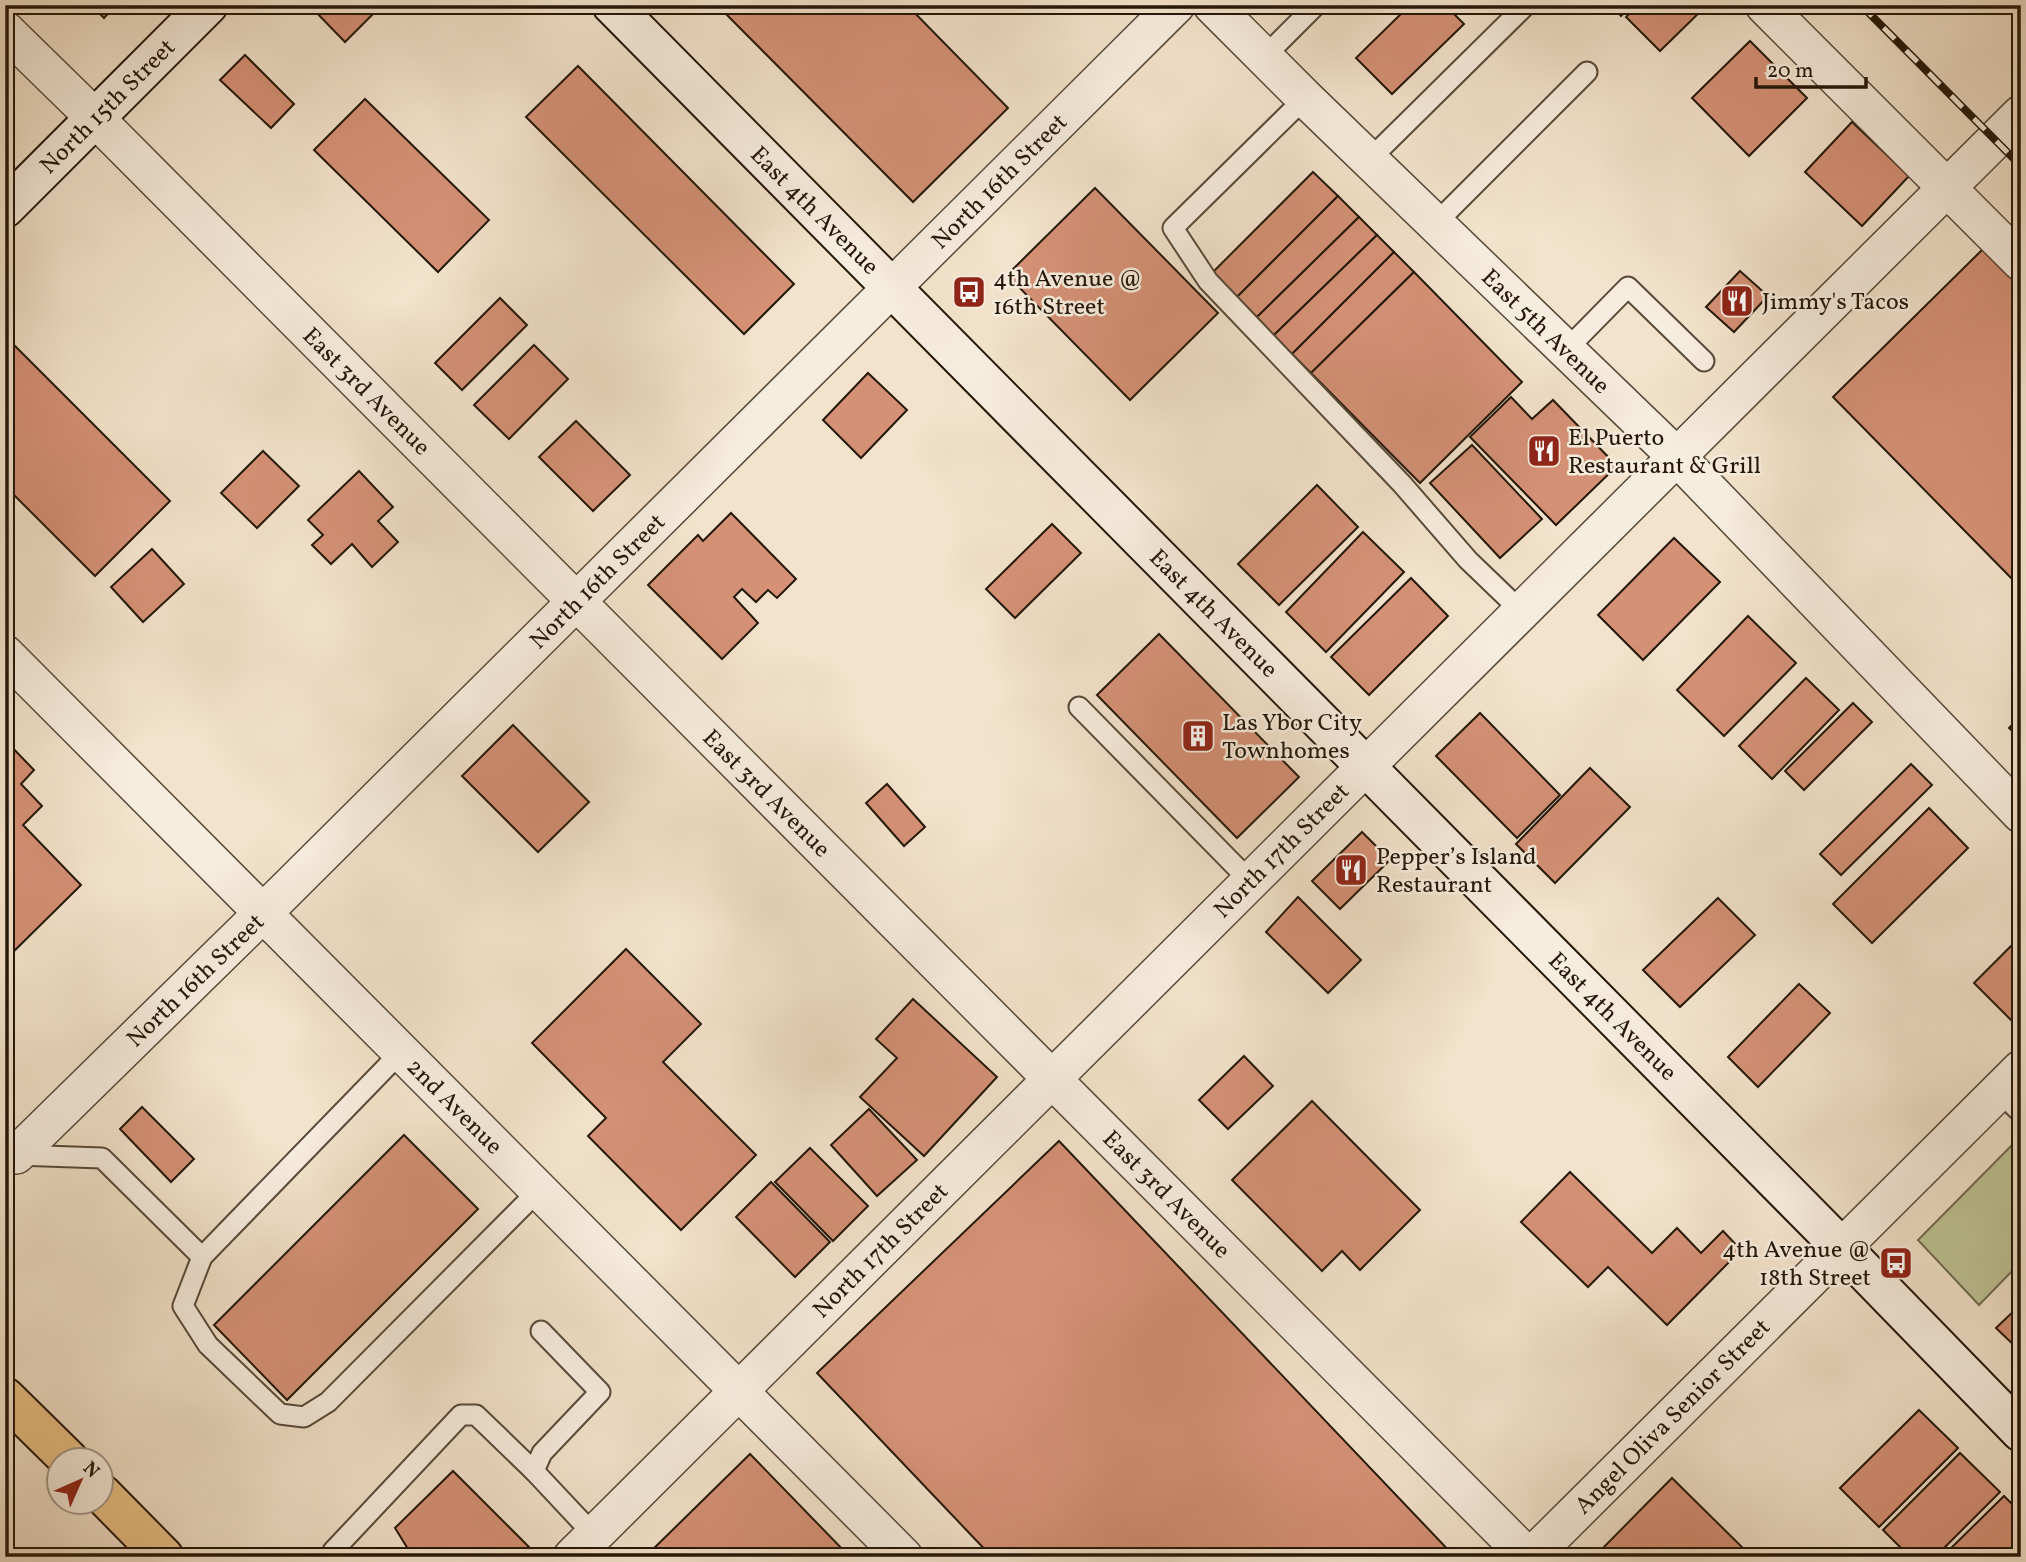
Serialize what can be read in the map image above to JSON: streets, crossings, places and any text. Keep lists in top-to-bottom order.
{
  "streets": {
    "street": [
      "North 15th Street",
      "North 16th Street",
      "East 4th Avenue",
      "East 5th Avenue",
      "East 3rd Avenue",
      "North 17th Street",
      "2nd Avenue",
      "Angel Oliva Senior Street"
    ]
  },
  "crossings": [
    ["North 15th Street", "East 3rd Avenue"],
    ["North 16th Street", "East 4th Avenue"],
    ["North 16th Street", "East 3rd Avenue"],
    ["North 16th Street", "2nd Avenue"],
    ["East 4th Avenue", "North 17th Street"],
    ["East 4th Avenue", "Angel Oliva Senior Street"],
    ["East 5th Avenue", "North 17th Street"],
    ["East 3rd Avenue", "North 17th Street"],
    ["East 3rd Avenue", "Angel Oliva Senior Street"],
    ["North 17th Street", "2nd Avenue"]
  ],
  "places": {
    "bus stop": ["4th Avenue @ 16th Street", "4th Avenue @ 18th Street"],
    "restaurant": ["Jimmy's Tacos", "El Puerto Restaurant & Grill", "Pepper’s Island Restaurant"],
    "building": ["Las Ybor City Townhomes"]
  },
  "scale_bar": "20 m",
  "north": "top right"
}
